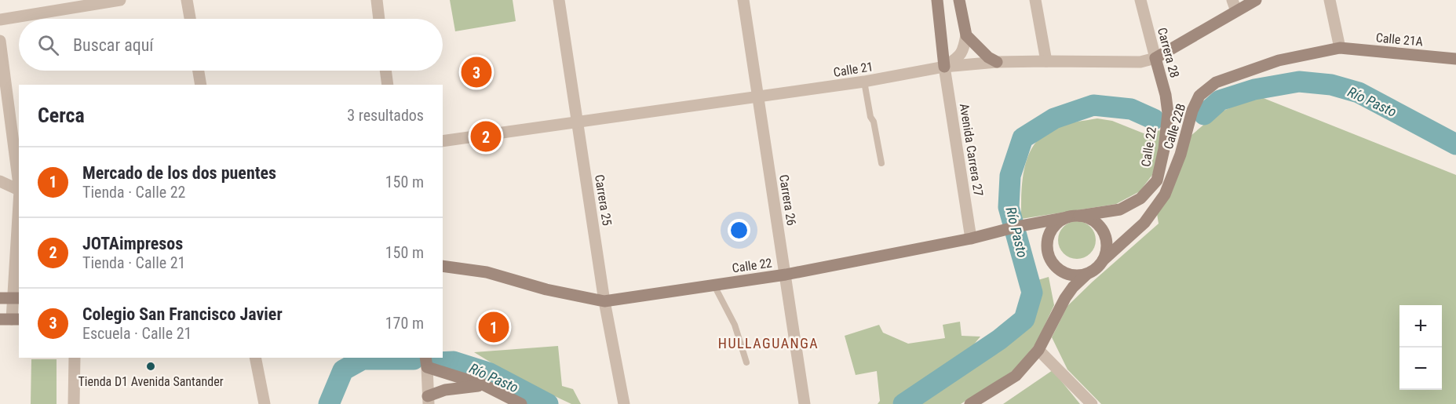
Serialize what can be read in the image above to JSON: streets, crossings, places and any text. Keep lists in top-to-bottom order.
{
  "streets": {
    "main road": [
      "Calle 21A",
      "Carrera 28",
      "Calle 21",
      "Calle 22B",
      "Calle 22",
      "Avenida Carrera 27"
    ],
    "street": ["Carrera 25", "Carrera 26"]
  },
  "crossings": [
    ["Calle 21A", "Calle 22B"],
    ["Carrera 28", "Calle 21"],
    ["Carrera 28", "Calle 22"],
    ["Calle 21", "Avenida Carrera 27"],
    ["Calle 21", "Carrera 25"],
    ["Calle 21", "Carrera 26"],
    ["Calle 22B", "Calle 22"],
    ["Calle 22", "Avenida Carrera 27"],
    ["Calle 22", "Carrera 25"],
    ["Calle 22", "Carrera 26"]
  ],
  "districts": ["HULLAGUANGA"],
  "water": ["Río Pasto"],
  "places": ["Tienda D1 Avenida Santander"],
  "page": {
    "search": "Buscar aquí",
    "pins": ["3", "2", "1"],
    "heading": ["Cerca", "3 resultados"],
    "list": [
      {
        "mark": "1",
        "name": "Mercado de los dos puentes",
        "note": "Tienda · Calle 22",
        "value": "150 m"
      },
      {
        "mark": "2",
        "name": "JOTAimpresos",
        "note": "Tienda · Calle 21",
        "value": "150 m"
      },
      {
        "mark": "3",
        "name": "Colegio San Francisco Javier",
        "note": "Escuela · Calle 21",
        "value": "170 m"
      }
    ],
    "map_buttons": ["+", "−"]
  }
}
